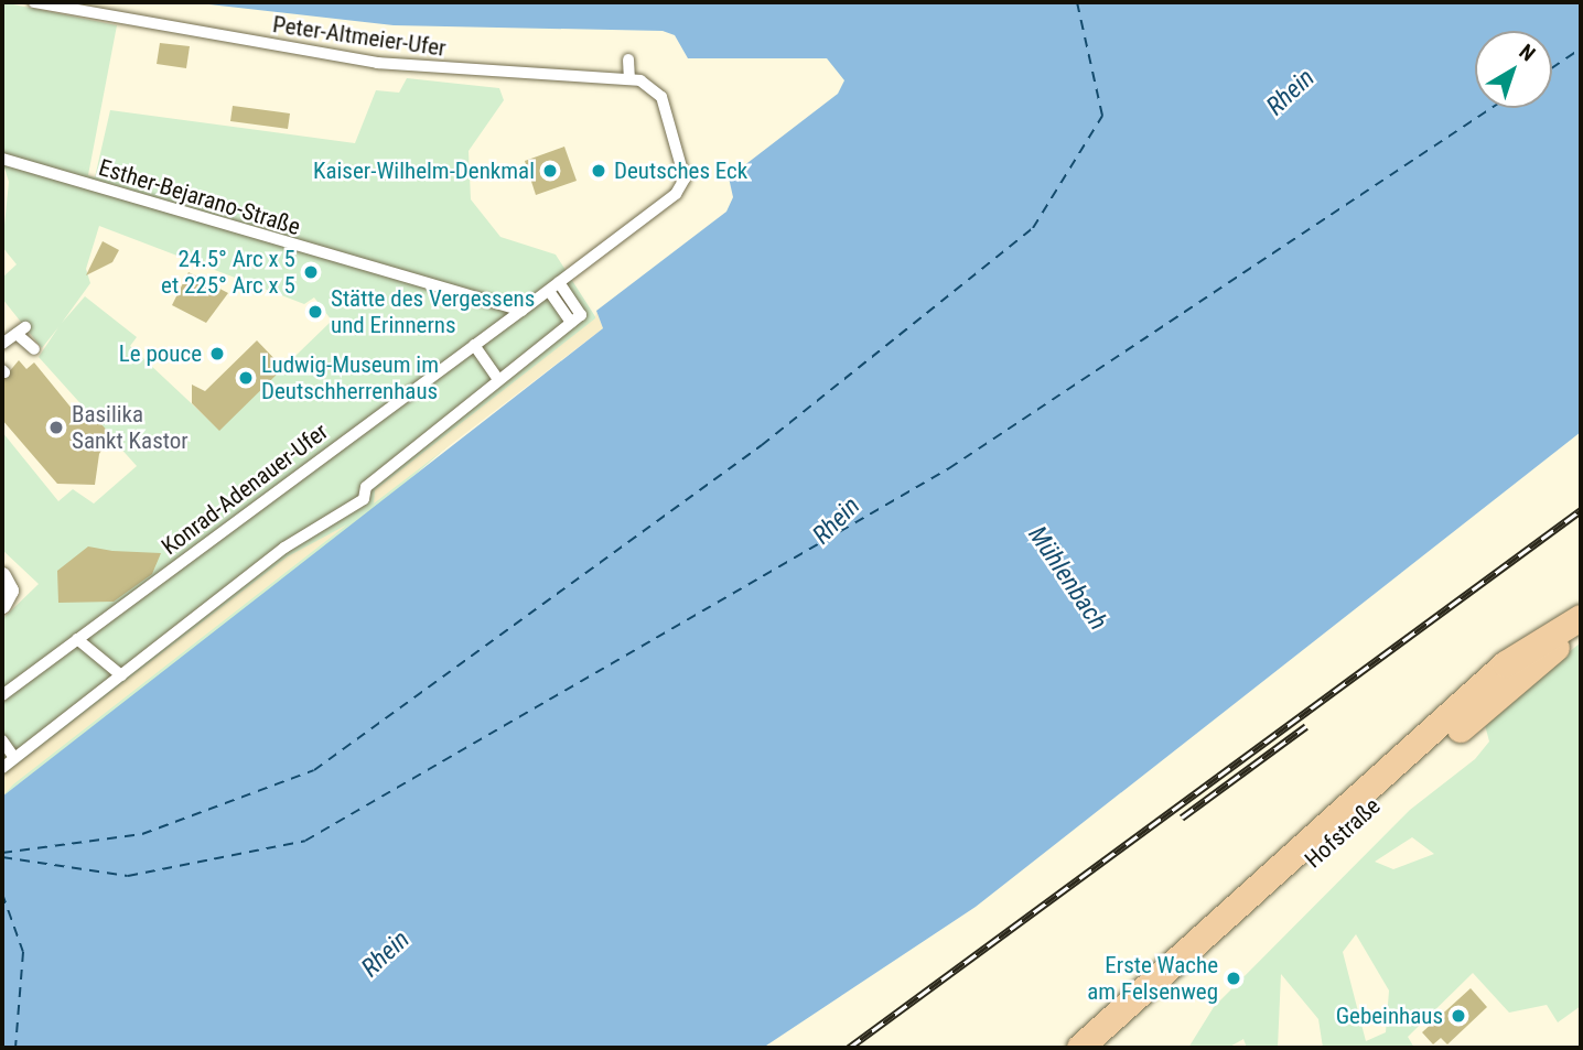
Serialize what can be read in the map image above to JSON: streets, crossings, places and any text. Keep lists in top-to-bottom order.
{
  "streets": {
    "main road": ["Hofstraße"],
    "street": ["Peter-Altmeier-Ufer", "Esther-Bejarano-Straße", "Konrad-Adenauer-Ufer"]
  },
  "crossings": [
    ["Esther-Bejarano-Straße", "Konrad-Adenauer-Ufer"]
  ],
  "water": ["Rhein", "Mühlenbach"],
  "places": [
    "Kaiser-Wilhelm-Denkmal",
    "Deutsches Eck",
    "24.5° Arc x 5 et 225° Arc x 5",
    "Stätte des Vergessens und Erinnerns",
    "Le pouce",
    "Ludwig-Museum im Deutschherrenhaus",
    "Basilika Sankt Kastor",
    "Erste Wache am Felsenweg",
    "Gebeinhaus"
  ],
  "north": "top right"
}
